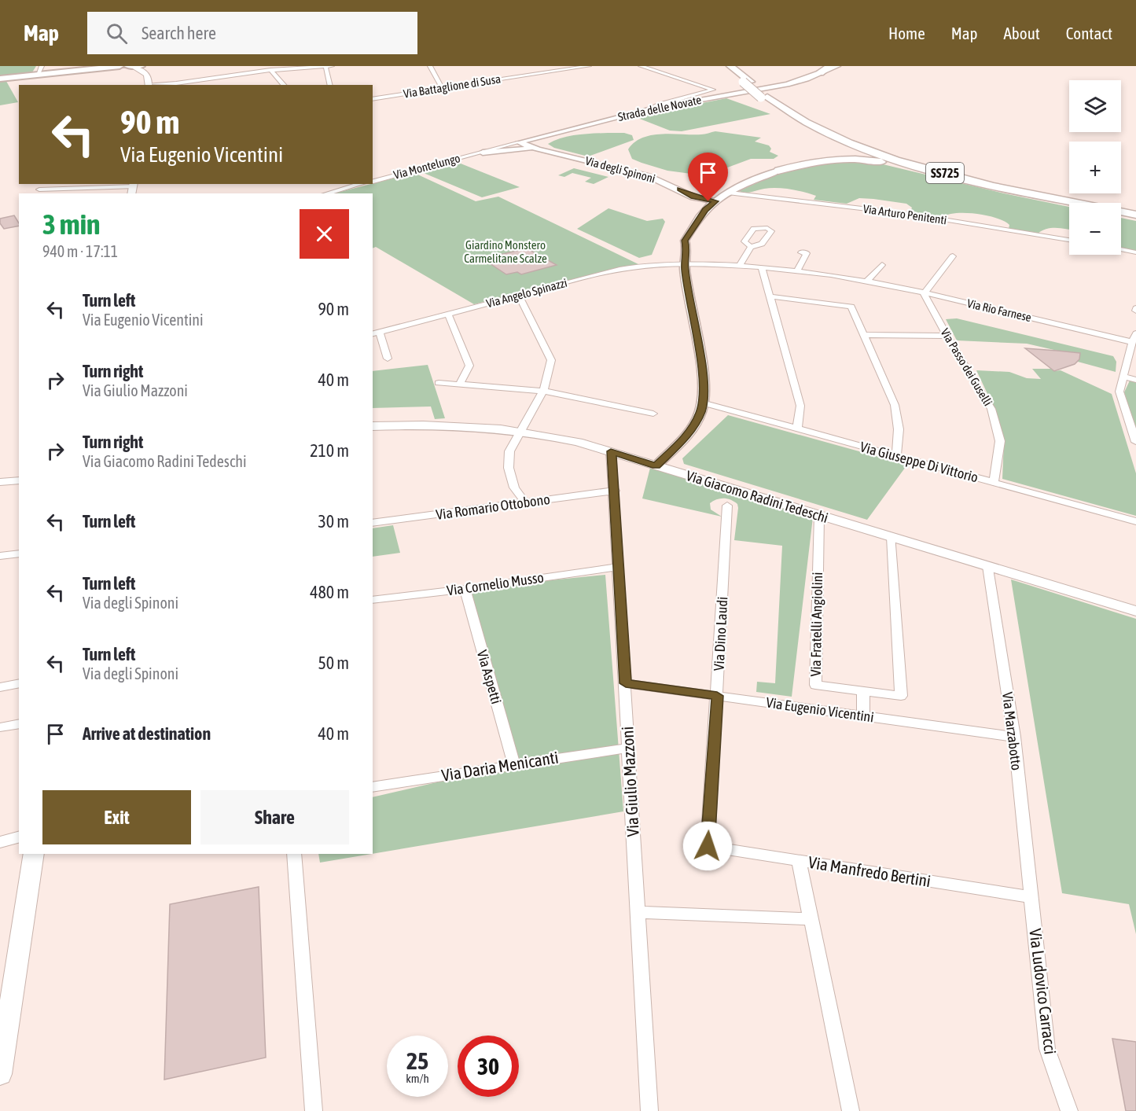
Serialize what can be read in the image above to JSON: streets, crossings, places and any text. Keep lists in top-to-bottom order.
{
  "streets": {
    "highway": ["SS725"],
    "main road": ["Via Giacomo Radini Tedeschi"],
    "street": [
      "Via Battaglione di Susa",
      "Strada delle Novate",
      "Via Montelungo",
      "Via degli Spinoni",
      "Via Arturo Penitenti",
      "Via Angelo Spinazzi",
      "Via Rio Farnese",
      "Via Passo dei Guselli",
      "Via Giuseppe Di Vittorio",
      "Via Romario Ottobono",
      "Via Cornelio Musso",
      "Via Fratelli Angiolini",
      "Via Dino Laudi",
      "Via Aspetti",
      "Via Eugenio Vicentini",
      "Via Marzabotto",
      "Via Daria Menicanti",
      "Via Giulio Mazzoni",
      "Via Manfredo Bertini",
      "Via Ludovico Carracci"
    ]
  },
  "crossings": [
    ["Strada delle Novate", "Via Montelungo"],
    ["Strada delle Novate", "Via degli Spinoni"],
    ["Via Angelo Spinazzi", "Via Rio Farnese"],
    ["Via Rio Farnese", "Via Passo dei Guselli"],
    ["Via Passo dei Guselli", "Via Giuseppe Di Vittorio"],
    ["Via Giacomo Radini Tedeschi", "Via Fratelli Angiolini"],
    ["Via Giacomo Radini Tedeschi", "Via Marzabotto"],
    ["Via Giacomo Radini Tedeschi", "Via Giulio Mazzoni"],
    ["Via Romario Ottobono", "Via Giulio Mazzoni"],
    ["Via Cornelio Musso", "Via Aspetti"],
    ["Via Cornelio Musso", "Via Giulio Mazzoni"],
    ["Via Dino Laudi", "Via Eugenio Vicentini"],
    ["Via Dino Laudi", "Via Manfredo Bertini"],
    ["Via Aspetti", "Via Daria Menicanti"],
    ["Via Eugenio Vicentini", "Via Marzabotto"],
    ["Via Eugenio Vicentini", "Via Giulio Mazzoni"],
    ["Via Marzabotto", "Via Manfredo Bertini"],
    ["Via Marzabotto", "Via Ludovico Carracci"],
    ["Via Daria Menicanti", "Via Giulio Mazzoni"],
    ["Via Manfredo Bertini", "Via Ludovico Carracci"]
  ],
  "parks": ["Giardino Monstero Carmelitane Scalze"],
  "page": {
    "header": "Map",
    "search": "Search here",
    "nav": [
      "Home",
      "Map",
      "About",
      "Contact"
    ],
    "map_buttons": ["+", "−"],
    "turn": ["90 m", "Via Eugenio Vicentini"],
    "heading": ["3 min", "940 m · 17:11"],
    "list": [
      {
        "name": "Turn left",
        "note": "Via Eugenio Vicentini",
        "value": "90 m"
      },
      {
        "name": "Turn right",
        "note": "Via Giulio Mazzoni",
        "value": "40 m"
      },
      {
        "name": "Turn right",
        "note": "Via Giacomo Radini Tedeschi",
        "value": "210 m"
      },
      {
        "name": "Turn left",
        "value": "30 m"
      },
      {
        "name": "Turn left",
        "note": "Via degli Spinoni",
        "value": "480 m"
      },
      {
        "name": "Turn left",
        "note": "Via degli Spinoni",
        "value": "50 m"
      },
      {
        "name": "Arrive at destination",
        "value": "40 m"
      }
    ],
    "buttons": ["Exit", "Share"],
    "speed": "25 km/h",
    "limit": "30"
  }
}
